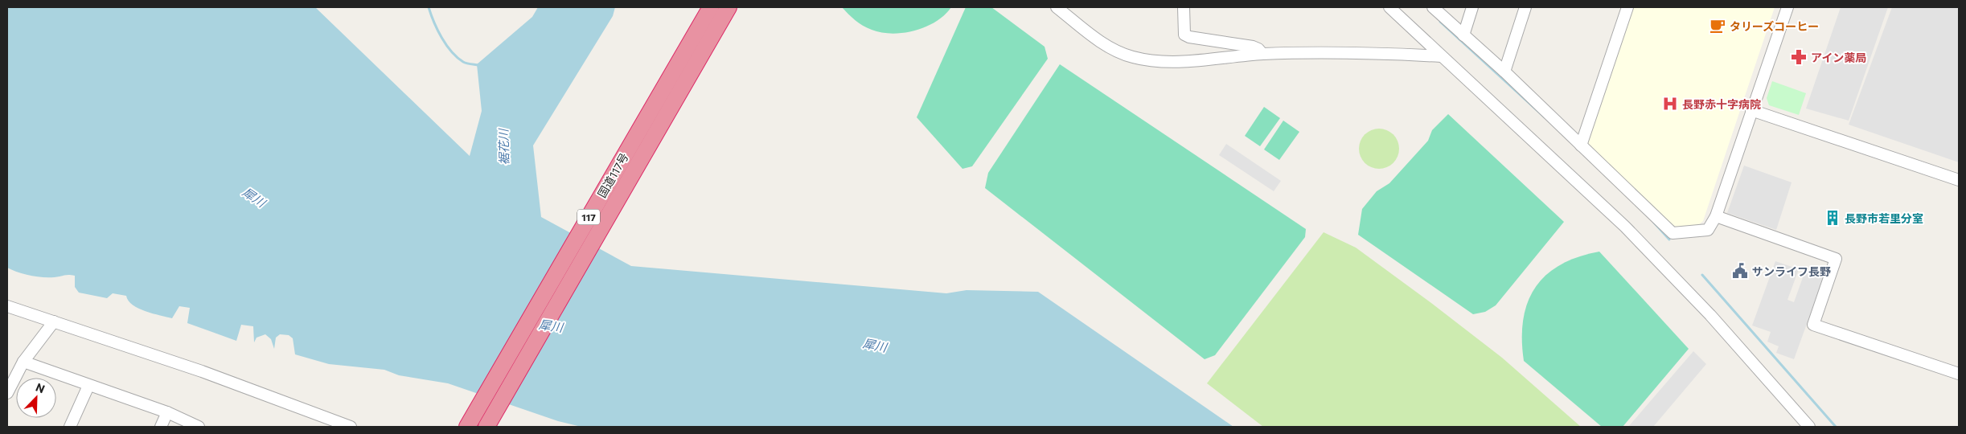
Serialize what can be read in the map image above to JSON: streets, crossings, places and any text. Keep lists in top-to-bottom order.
{
  "streets": {
    "highway": ["国道117号", "117"]
  },
  "water": ["裾花川", "犀川"],
  "places": {
    "cafe": ["タリーズコーヒー"],
    "pharmacy": ["アイン薬局"],
    "hospital": ["長野赤十字病院"],
    "building": ["長野市若里分室"],
    "public building": ["サンライフ長野"]
  },
  "north": "top right"
}
